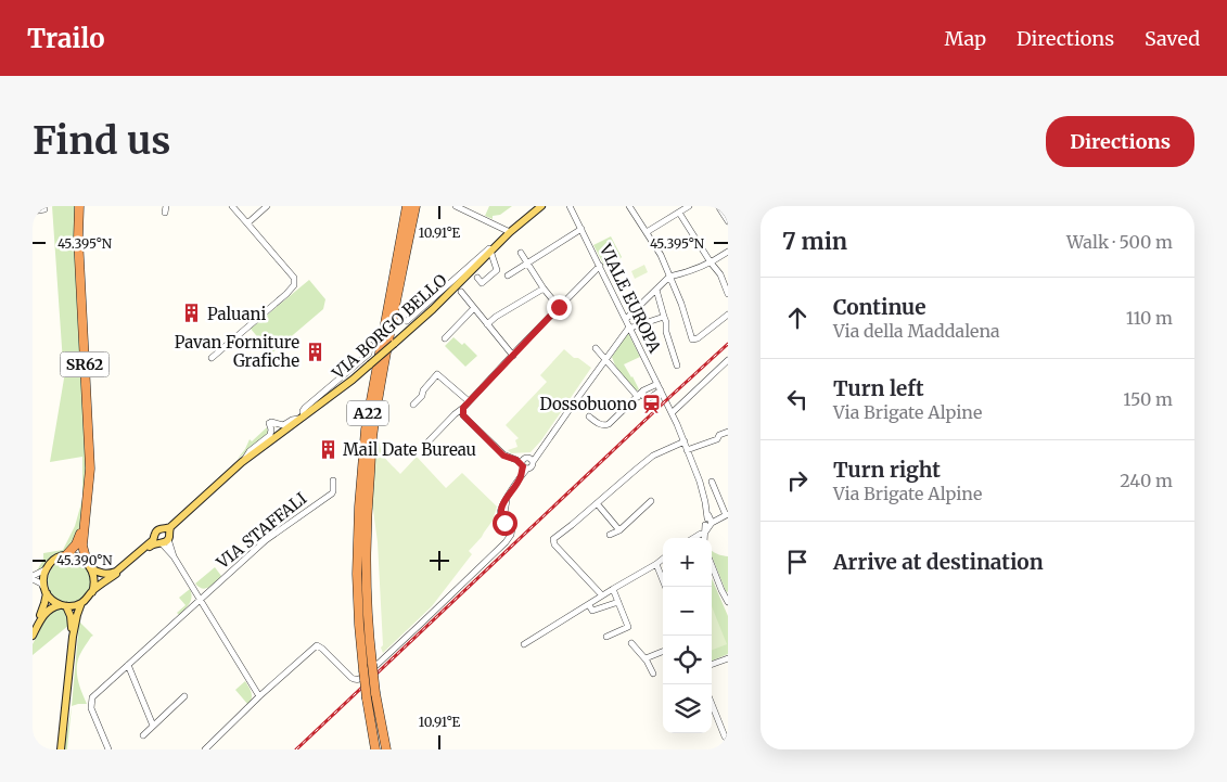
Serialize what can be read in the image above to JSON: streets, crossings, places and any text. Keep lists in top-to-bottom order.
{
  "streets": {
    "highway": ["SR62", "A22"],
    "main road": ["VIA BORGO BELLO"],
    "street": ["VIALE EUROPA", "VIA STAFFALI"]
  },
  "crossings": [
    ["VIA BORGO BELLO", "SR62"]
  ],
  "places": {
    "building": ["Paluani", "Pavan Forniture Grafiche", "Mail Date Bureau"],
    "station": ["Dossobuono"]
  },
  "page": {
    "header": "Trailo",
    "nav": ["Map", "Directions", "Saved"],
    "buttons": "Directions",
    "title": "Find us",
    "heading": ["7 min", "Walk · 500 m"],
    "list": [
      ["Continue", "Via della Maddalena", "110 m"],
      ["Turn left", "Via Brigate Alpine", "150 m"],
      ["Turn right", "Via Brigate Alpine", "240 m"],
      "Arrive at destination"
    ],
    "map_buttons": ["+", "−"]
  },
  "coordinates": ["10.91°E", "45.395°N", "45.390°N"]
}
